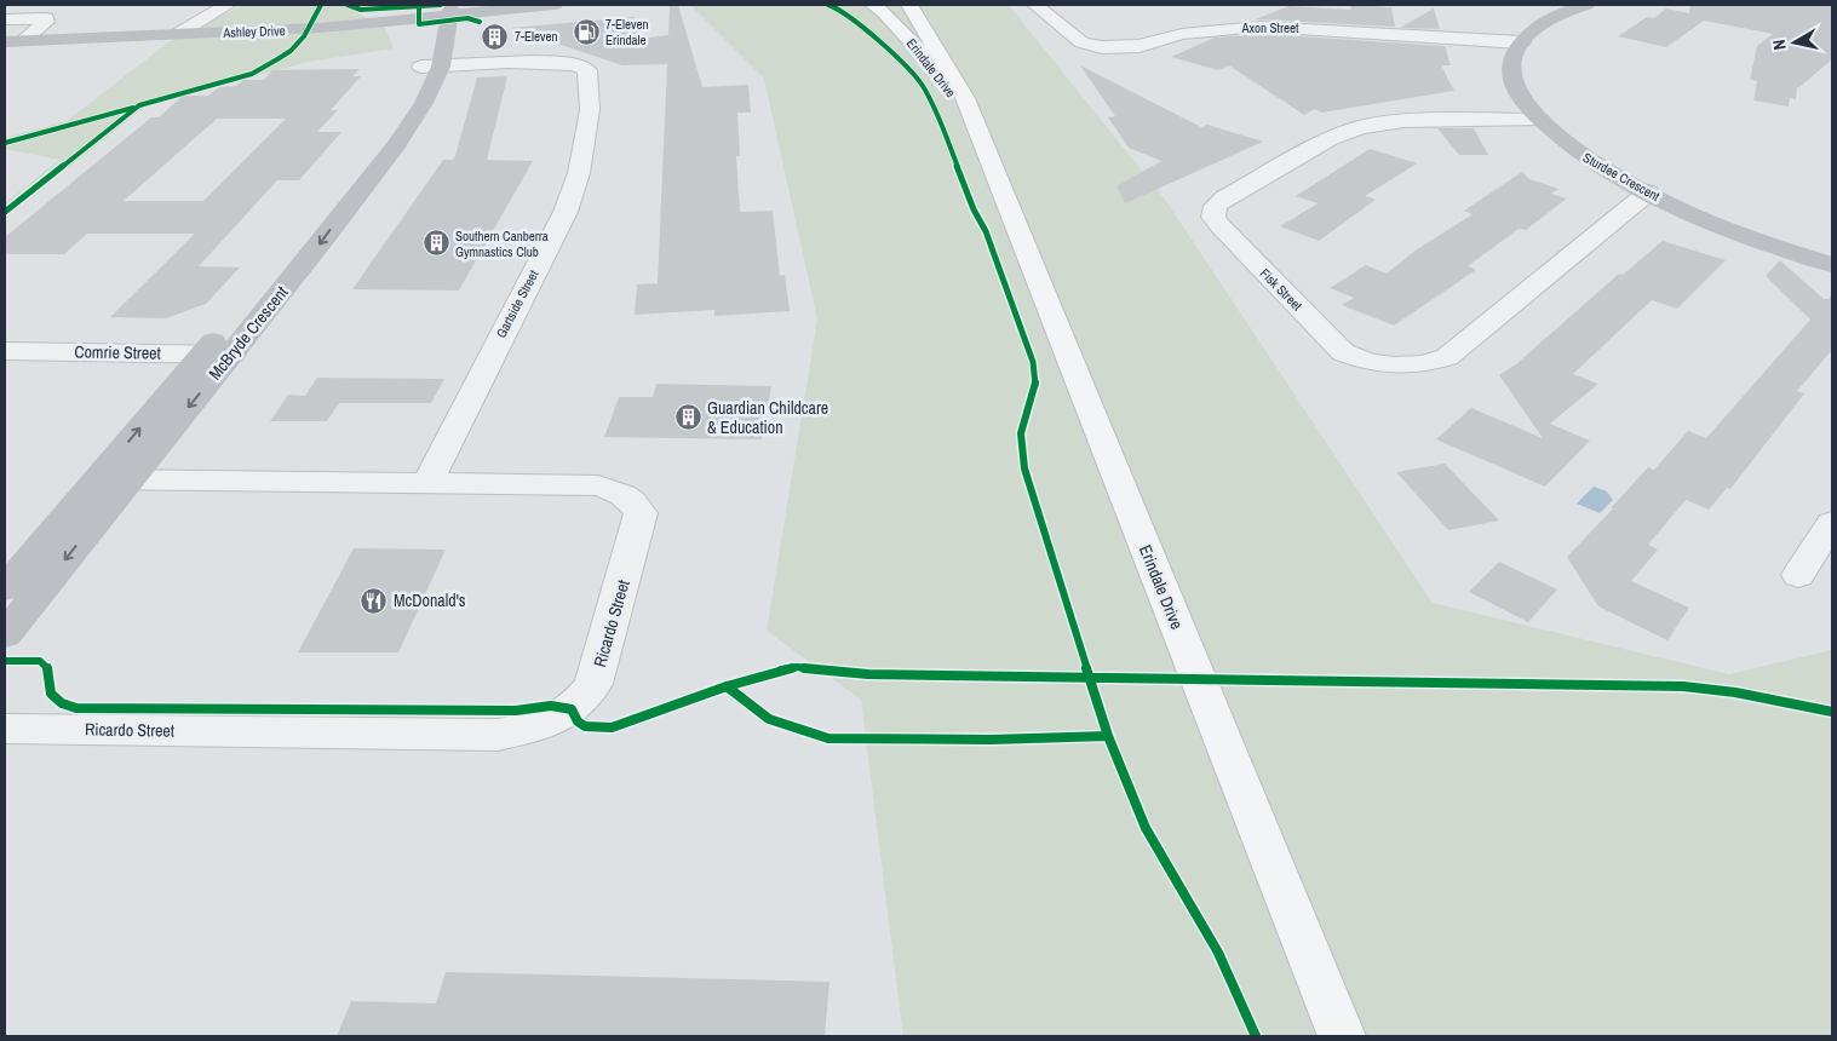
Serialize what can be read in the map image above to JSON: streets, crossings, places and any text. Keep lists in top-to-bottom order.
{
  "streets": {
    "main road": ["Erindale Drive"],
    "street": [
      "Axon Street",
      "Ashley Drive",
      "Sturdee Crescent",
      "Fisk Street",
      "Gartside Street",
      "McBryde Crescent",
      "Comrie Street",
      "Ricardo Street"
    ]
  },
  "crossings": [
    ["Axon Street", "Sturdee Crescent"],
    ["Ashley Drive", "McBryde Crescent"],
    ["Sturdee Crescent", "Fisk Street"],
    ["Gartside Street", "McBryde Crescent"],
    ["Gartside Street", "Ricardo Street"],
    ["McBryde Crescent", "Comrie Street"],
    ["McBryde Crescent", "Ricardo Street"]
  ],
  "places": {
    "fuel station": ["7-Eleven Erindale"],
    "building": ["7-Eleven", "Southern Canberra Gymnastics Club", "Guardian Childcare & Education"],
    "restaurant": ["McDonald's"]
  },
  "north": "left"
}
